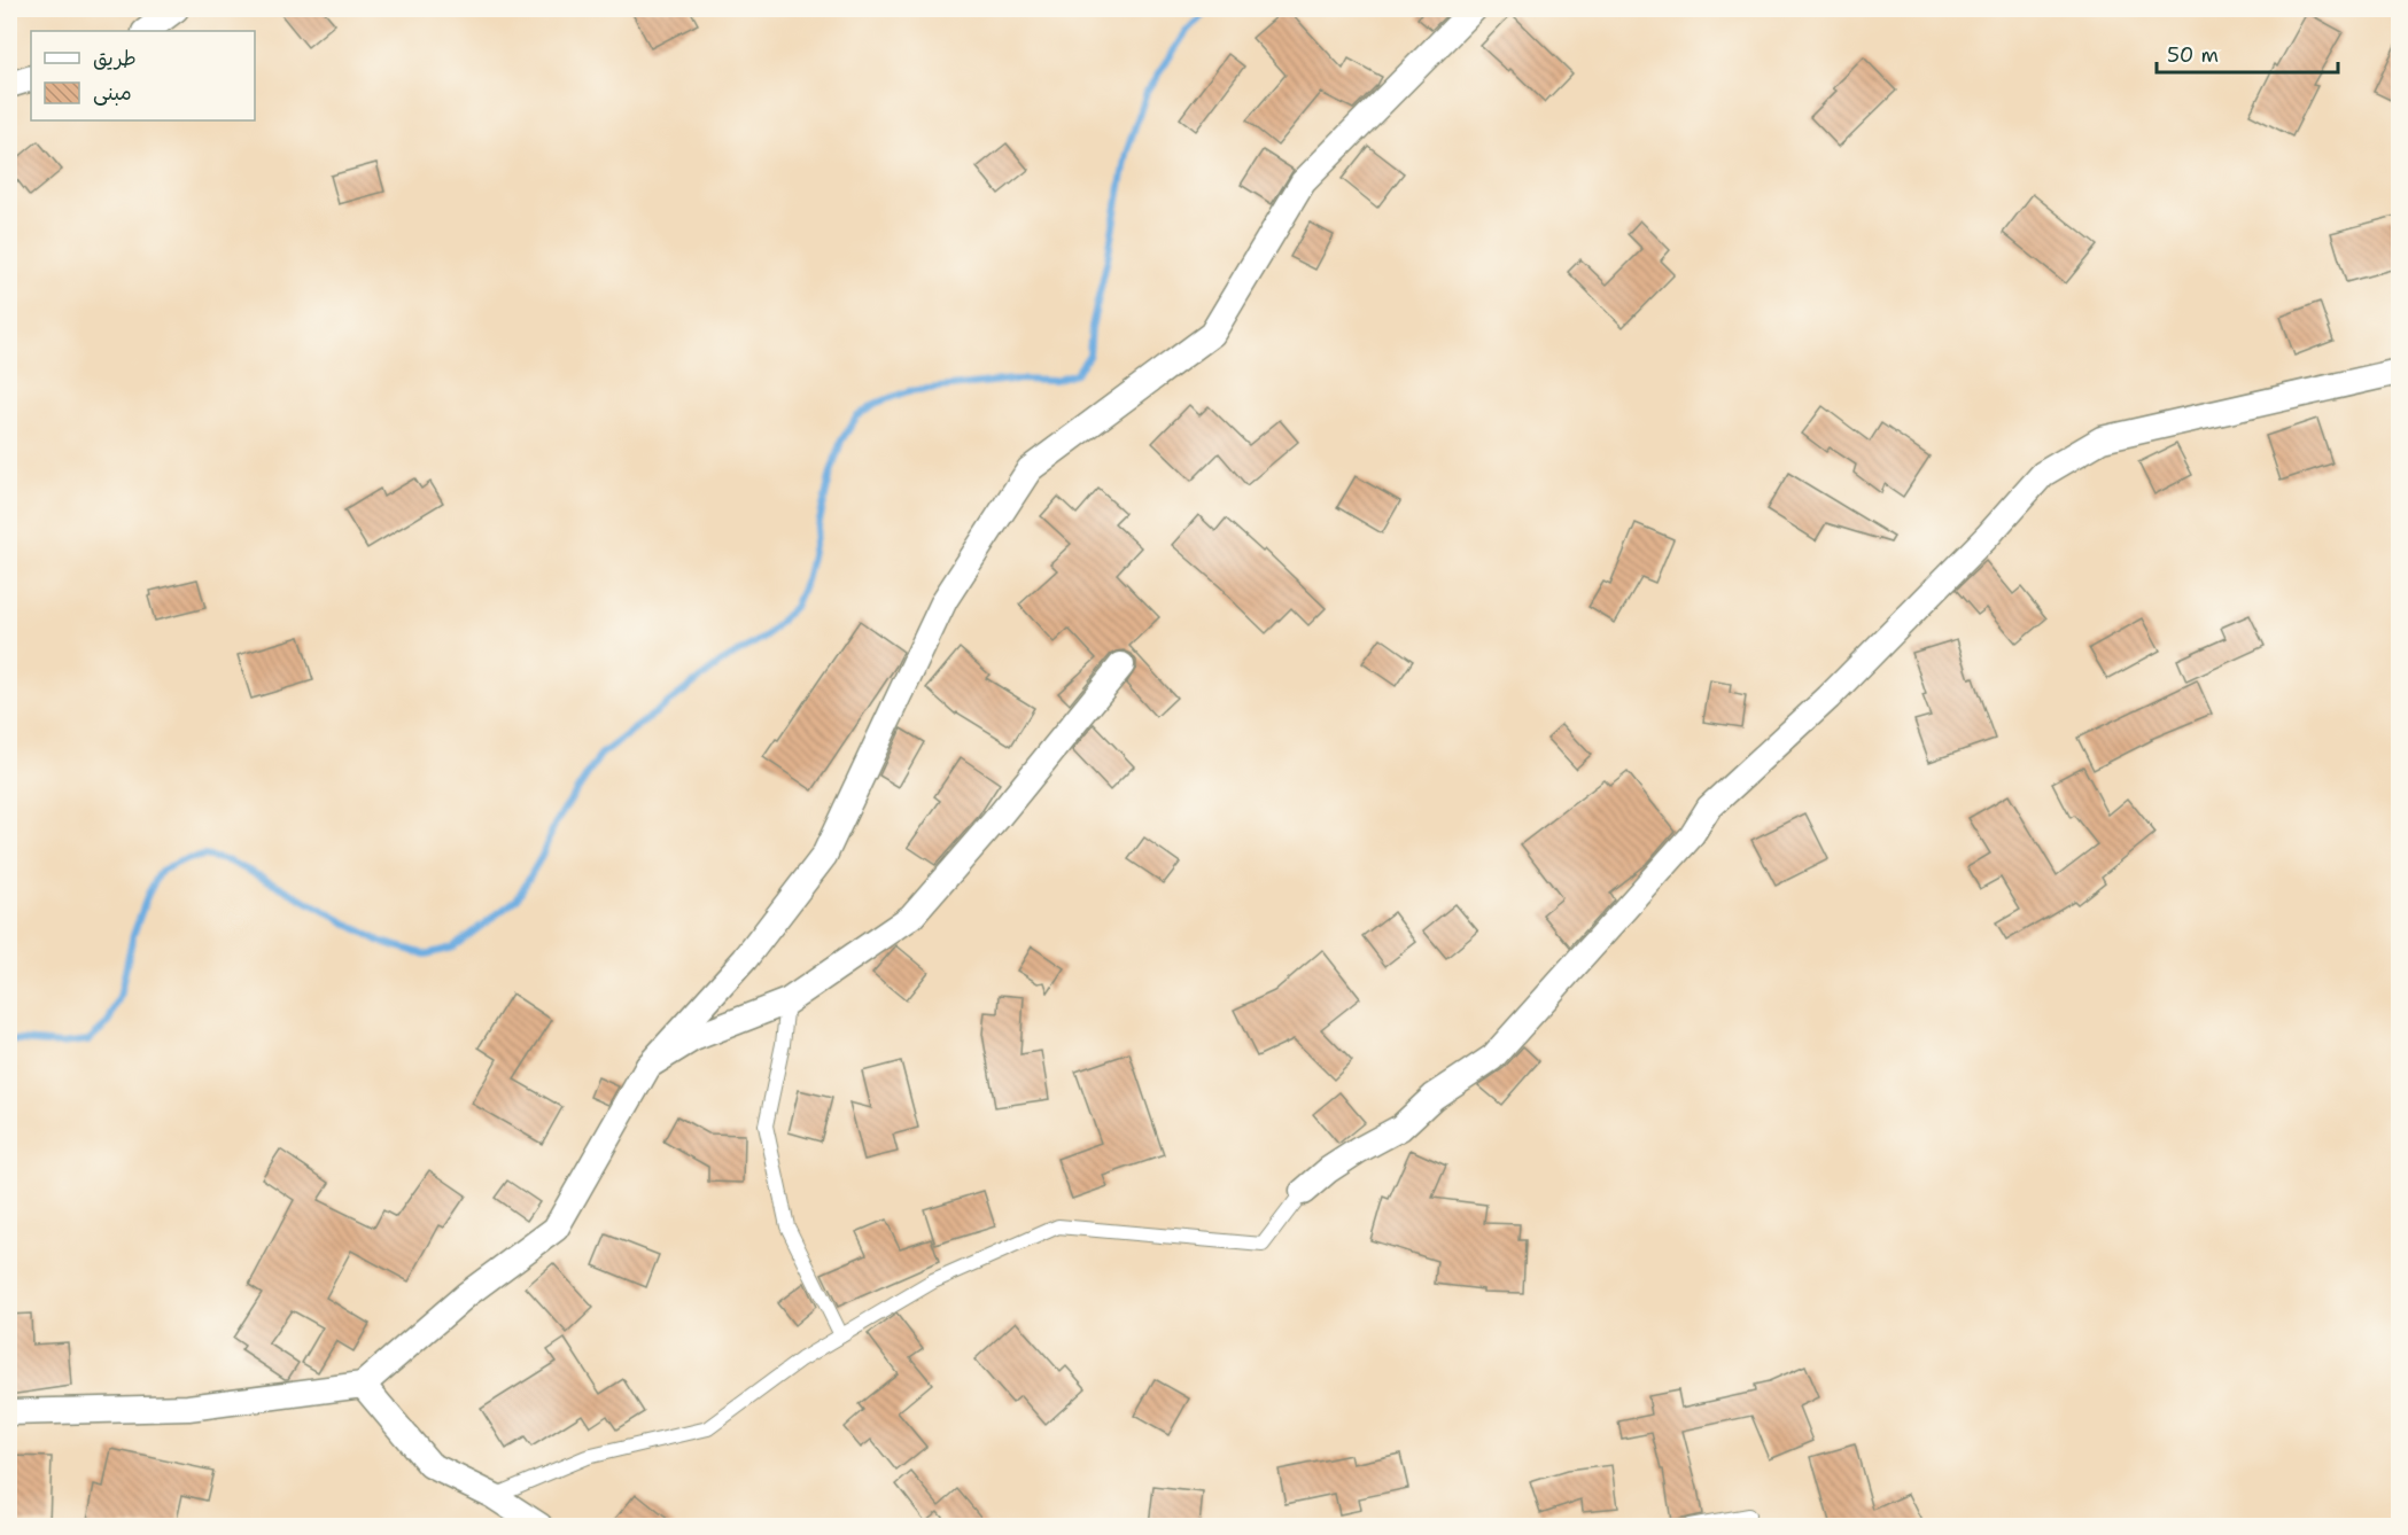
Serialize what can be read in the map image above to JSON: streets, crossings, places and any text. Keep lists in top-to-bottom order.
{
  "legend": ["طريق", "مبنى"],
  "scale_bar": "50 m"
}
